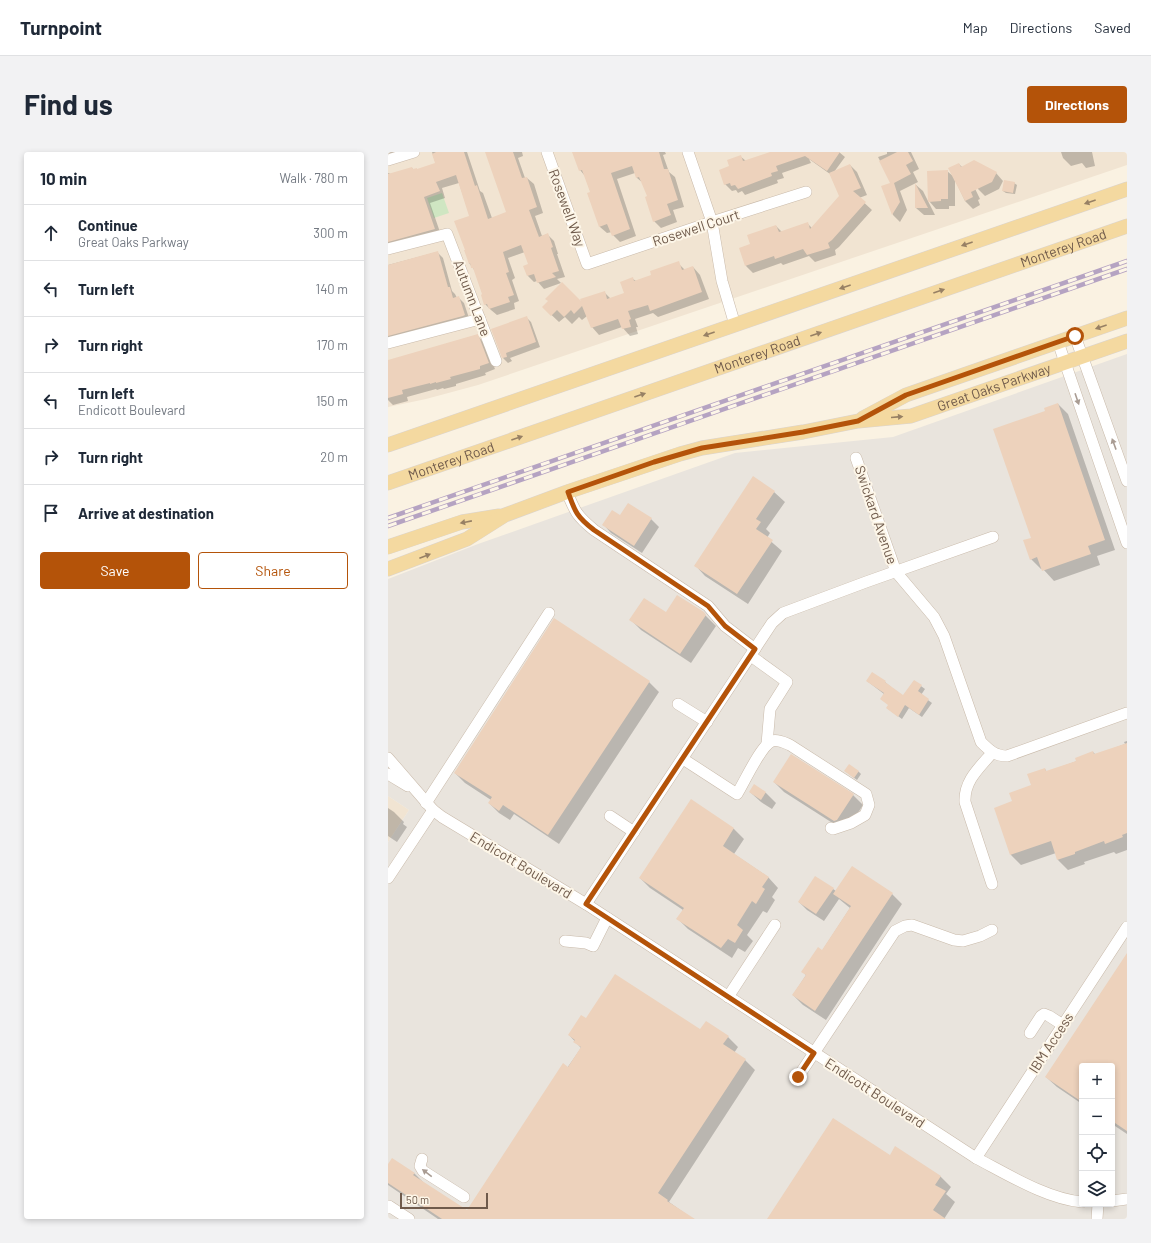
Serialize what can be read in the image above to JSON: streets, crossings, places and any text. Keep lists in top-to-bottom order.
{
  "streets": {
    "main road": ["Monterey Road", "Great Oaks Parkway"],
    "street": [
      "Rosewell Way",
      "Rosewell Court",
      "Autumn Lane",
      "Swickard Avenue",
      "Endicott Boulevard",
      "IBM Access"
    ]
  },
  "crossings": [
    ["Rosewell Way", "Rosewell Court"],
    ["Endicott Boulevard", "IBM Access"]
  ],
  "scale_bar": "50 m",
  "page": {
    "header": "Turnpoint",
    "nav": ["Map", "Directions", "Saved"],
    "buttons": [
      "Directions",
      ["Save", "Share"]
    ],
    "title": "Find us",
    "heading": ["10 min", "Walk · 780 m"],
    "list": [
      ["Continue", "Great Oaks Parkway", "300 m"],
      ["Turn left", "140 m"],
      ["Turn right", "170 m"],
      ["Turn left", "Endicott Boulevard", "150 m"],
      ["Turn right", "20 m"],
      "Arrive at destination"
    ],
    "map_buttons": ["+", "−"],
    "scale": "50 m"
  }
}
